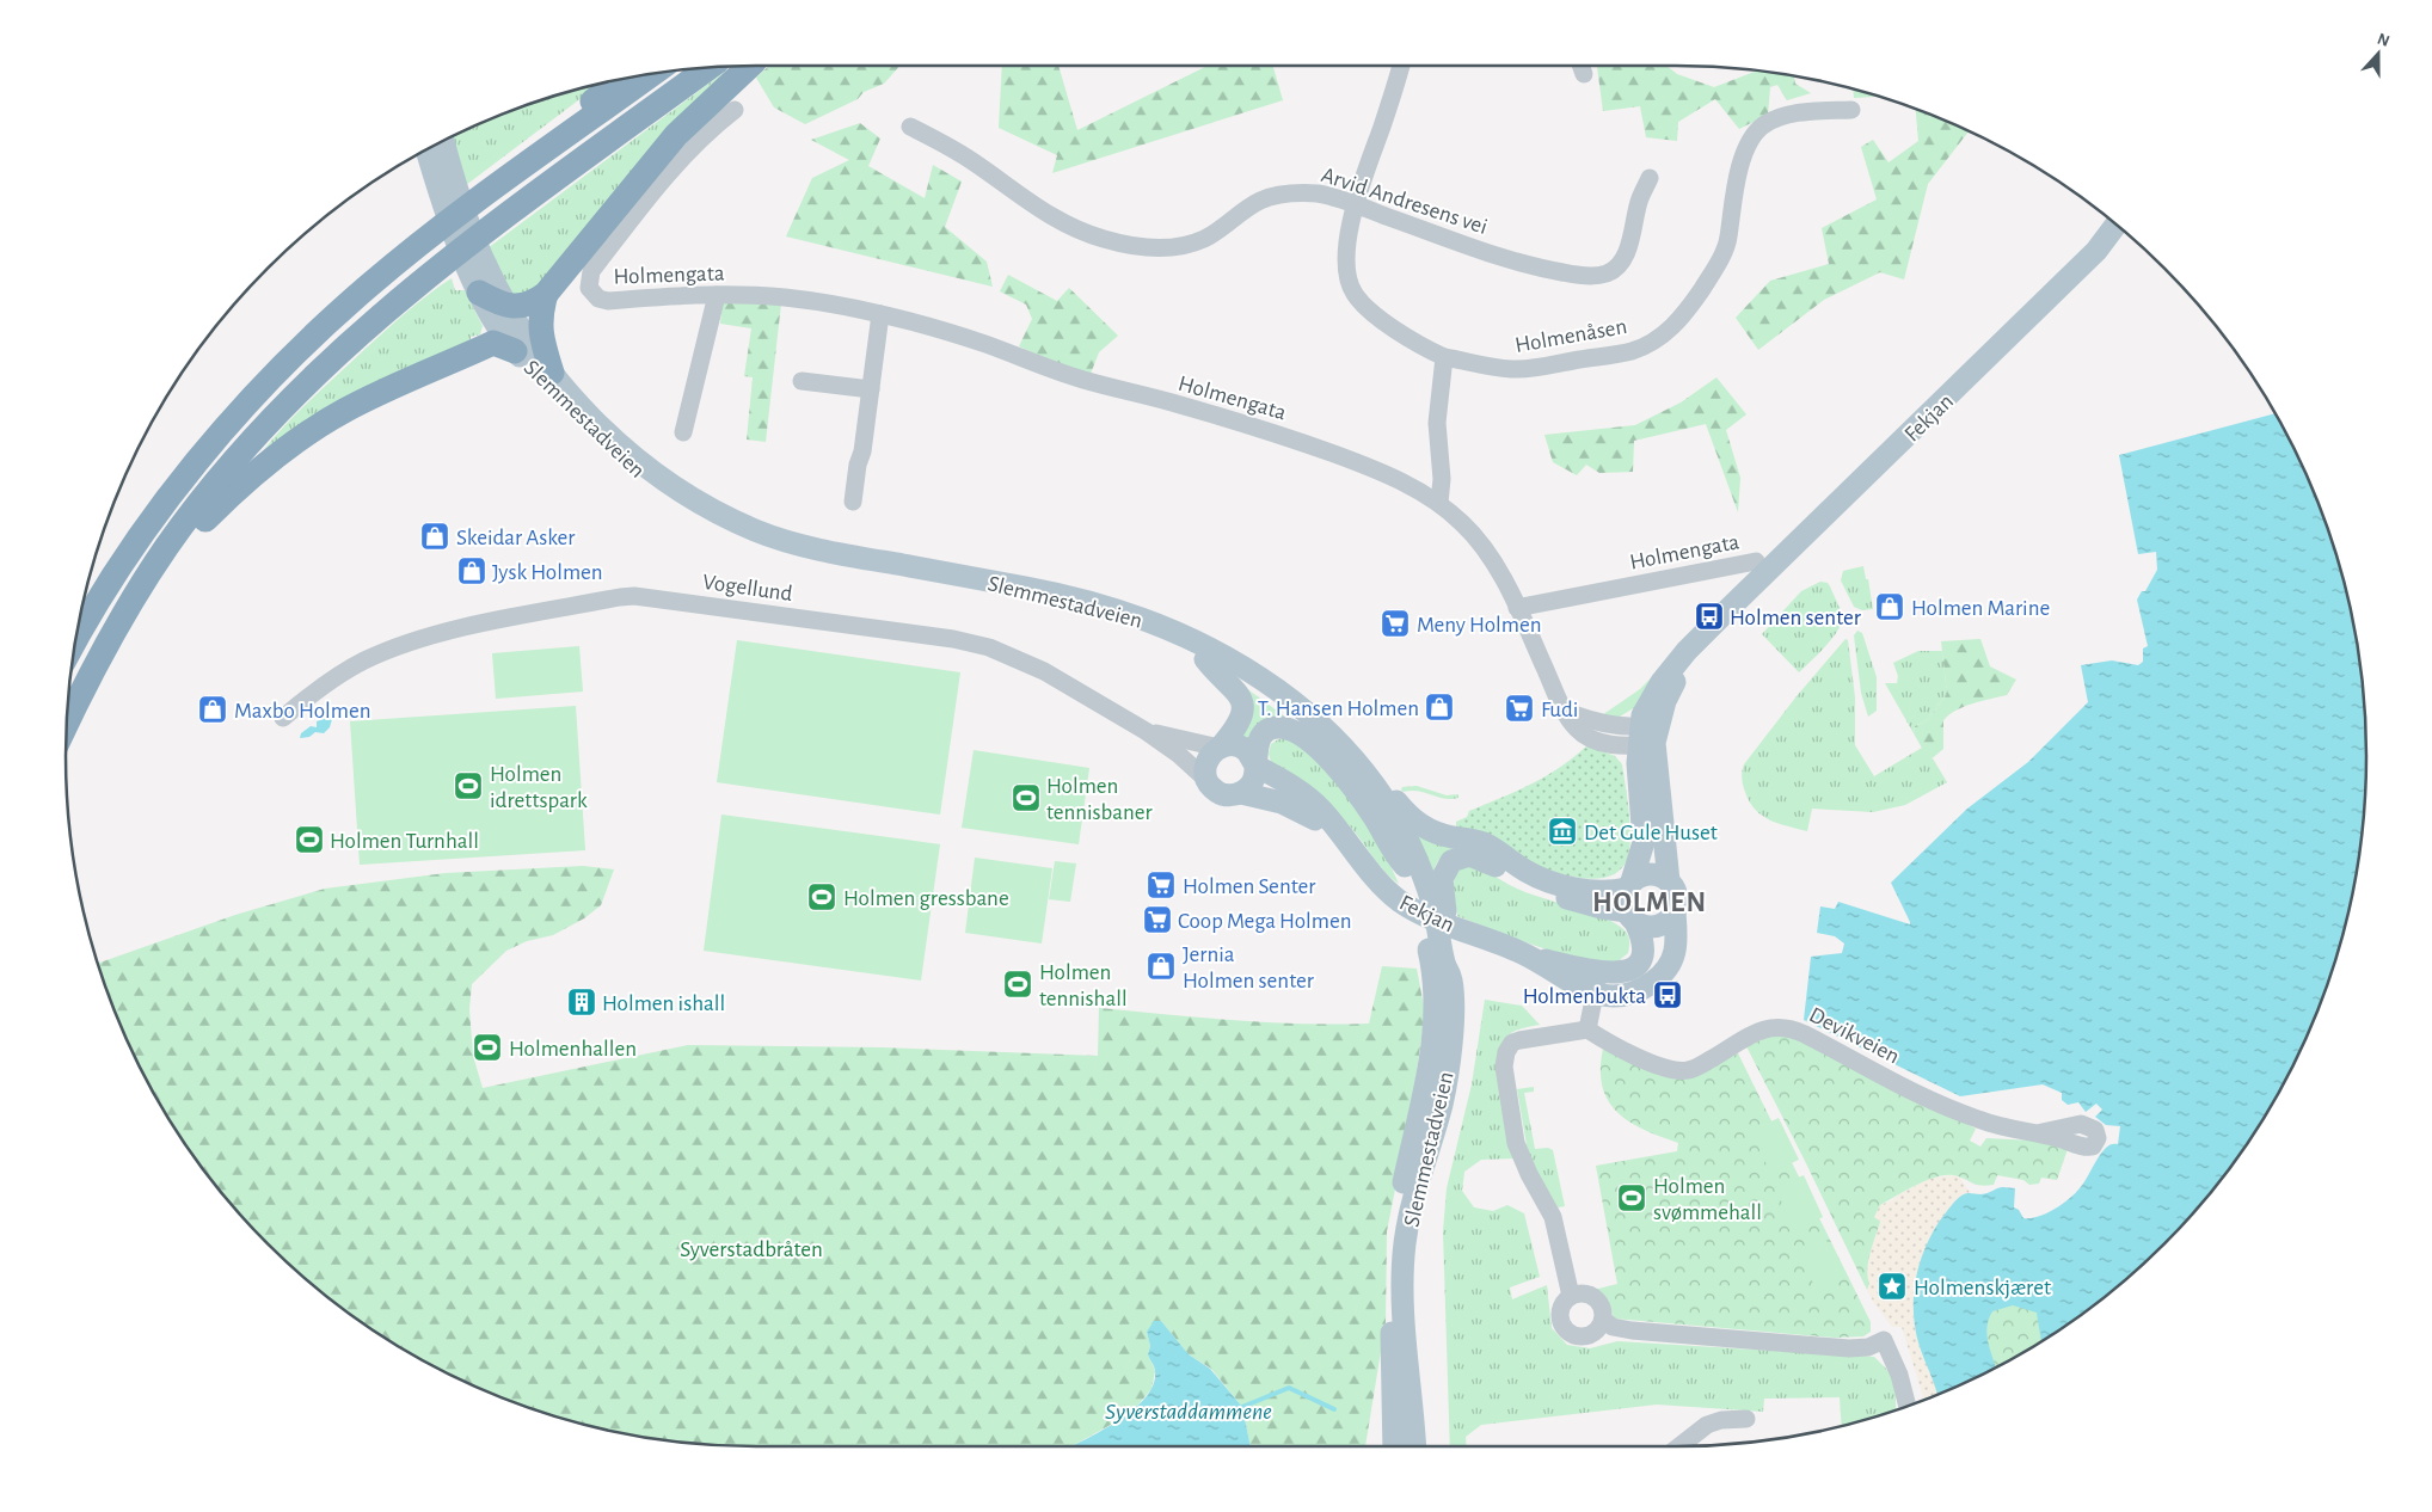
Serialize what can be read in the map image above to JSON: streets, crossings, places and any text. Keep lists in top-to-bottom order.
{
  "streets": {
    "main road": ["Fekjan", "Slemmestadveien"],
    "street": [
      "Arvid Andresens vei",
      "Holmengata",
      "Holmenåsen",
      "Vogellund",
      "Devikveien"
    ]
  },
  "crossings": [
    ["Arvid Andresens vei", "Holmenåsen"],
    ["Holmengata", "Fekjan"],
    ["Fekjan", "Vogellund"]
  ],
  "districts": ["HOLMEN"],
  "water": ["Syverstaddammene"],
  "parks": ["Syverstadbråten"],
  "places": {
    "shop": [
      "Skeidar Asker",
      "Jysk Holmen",
      "Holmen Marine",
      "T. Hansen Holmen",
      "Maxbo Holmen",
      "Jernia Holmen senter"
    ],
    "bus stop": ["Holmen senter", "Holmenbukta"],
    "supermarket": [
      "Meny Holmen",
      "Fudi",
      "Holmen Senter",
      "Coop Mega Holmen"
    ],
    "sports": [
      "Holmen idrettspark",
      "Holmen tennisbaner",
      "Holmen Turnhall",
      "Holmen gressbane",
      "Holmen tennishall",
      "Holmenhallen",
      "Holmen svømmehall"
    ],
    "museum": ["Det Gule Huset"],
    "building": ["Holmen ishall"],
    "place": ["Holmenskjæret"]
  },
  "north": "top"
}
